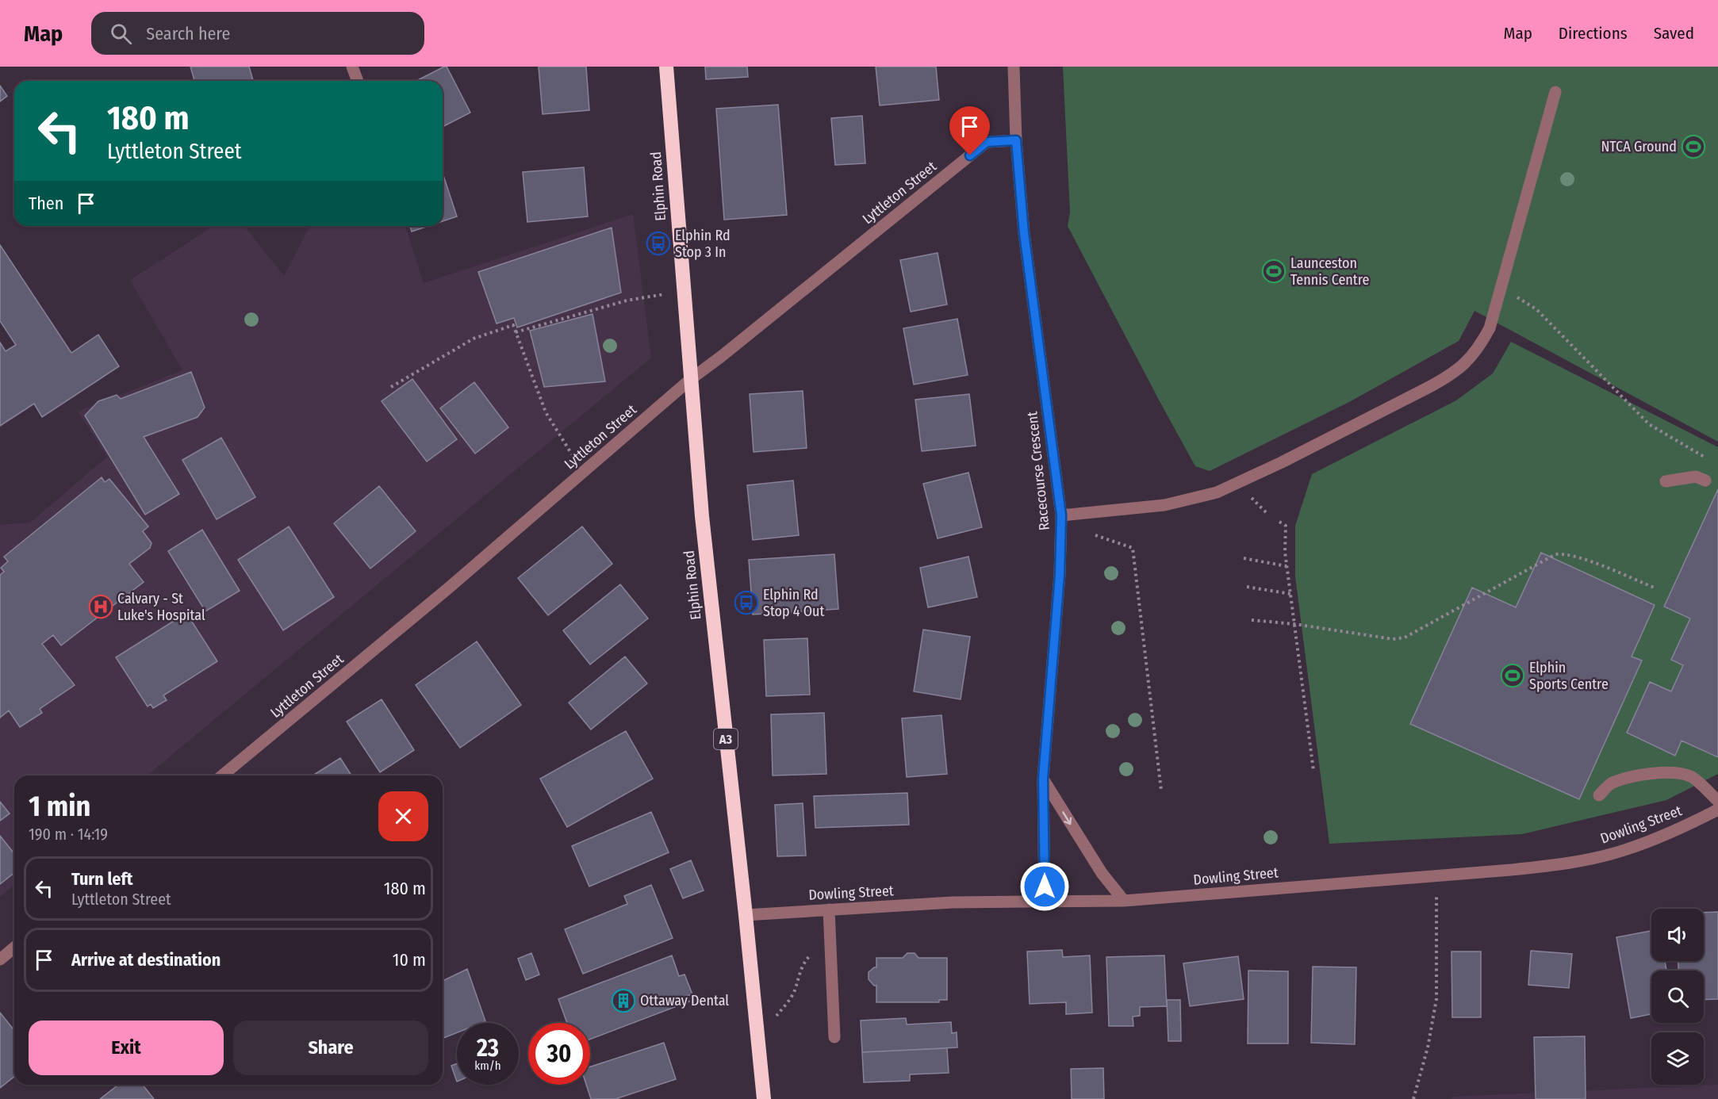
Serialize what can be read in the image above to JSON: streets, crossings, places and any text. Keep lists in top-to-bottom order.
{
  "streets": {
    "highway": ["Elphin Road", "A3"],
    "street": ["Lyttleton Street", "Racecourse Crescent", "Dowling Street"]
  },
  "crossings": [
    ["Elphin Road", "Lyttleton Street"],
    ["Elphin Road", "Dowling Street"],
    ["Lyttleton Street", "Racecourse Crescent"],
    ["Racecourse Crescent", "Dowling Street"]
  ],
  "places": {
    "sports": ["NTCA Ground", "Launceston Tennis Centre", "Elphin Sports Centre"],
    "bus stop": ["Elphin Rd Stop 3 In", "Elphin Rd Stop 4 Out"],
    "hospital": ["Calvary - St Luke's Hospital"],
    "building": ["Ottaway Dental"]
  },
  "page": {
    "header": "Map",
    "search": "Search here",
    "nav": ["Map", "Directions", "Saved"],
    "turn": ["180 m", "Lyttleton Street"],
    "then": "Then",
    "heading": ["1 min", "190 m · 14:19"],
    "list": [
      {
        "name": "Turn left",
        "note": "Lyttleton Street",
        "value": "180 m"
      },
      {
        "name": "Arrive at destination",
        "value": "10 m"
      }
    ],
    "buttons": ["Exit", "Share"],
    "speed": "23 km/h",
    "limit": "30"
  }
}
